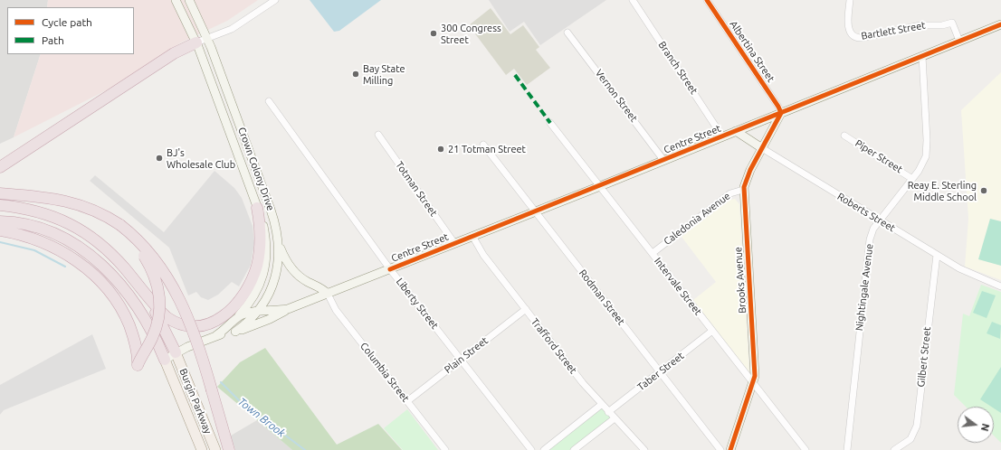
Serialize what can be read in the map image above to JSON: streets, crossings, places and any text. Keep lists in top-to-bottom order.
{
  "streets": {
    "main road": ["Burgin Parkway"],
    "street": [
      "Bartlett Street",
      "Albertina Street",
      "Branch Street",
      "Vernon Street",
      "Centre Street",
      "Piper Street",
      "Crown Colony Drive",
      "Totman Street",
      "Roberts Street",
      "Caledonia Avenue",
      "Brooks Avenue",
      "Intervale Street",
      "Nightingale Avenue",
      "Rodman Street",
      "Liberty Street",
      "Trafford Street",
      "Plain Street",
      "Gilbert Street",
      "Taber Street",
      "Columbia Street"
    ]
  },
  "crossings": [
    ["Bartlett Street", "Centre Street"],
    ["Albertina Street", "Centre Street"],
    ["Albertina Street", "Brooks Avenue"],
    ["Branch Street", "Centre Street"],
    ["Vernon Street", "Centre Street"],
    ["Centre Street", "Crown Colony Drive"],
    ["Centre Street", "Totman Street"],
    ["Centre Street", "Roberts Street"],
    ["Centre Street", "Brooks Avenue"],
    ["Centre Street", "Intervale Street"],
    ["Centre Street", "Nightingale Avenue"],
    ["Centre Street", "Rodman Street"],
    ["Centre Street", "Liberty Street"],
    ["Centre Street", "Trafford Street"],
    ["Centre Street", "Columbia Street"],
    ["Centre Street", "Burgin Parkway"],
    ["Piper Street", "Nightingale Avenue"],
    ["Roberts Street", "Brooks Avenue"],
    ["Roberts Street", "Nightingale Avenue"],
    ["Roberts Street", "Gilbert Street"],
    ["Caledonia Avenue", "Brooks Avenue"],
    ["Caledonia Avenue", "Intervale Street"],
    ["Brooks Avenue", "Intervale Street"],
    ["Intervale Street", "Taber Street"],
    ["Rodman Street", "Taber Street"],
    ["Liberty Street", "Plain Street"],
    ["Trafford Street", "Plain Street"],
    ["Trafford Street", "Taber Street"],
    ["Plain Street", "Columbia Street"]
  ],
  "water": ["Town Brook"],
  "places": [
    "300 Congress Street",
    "Bay State Milling",
    "21 Totman Street",
    "BJ's Wholesale Club",
    "Reay E. Sterling Middle School"
  ],
  "legend": ["Cycle path", "Path"],
  "north": "right"
}
